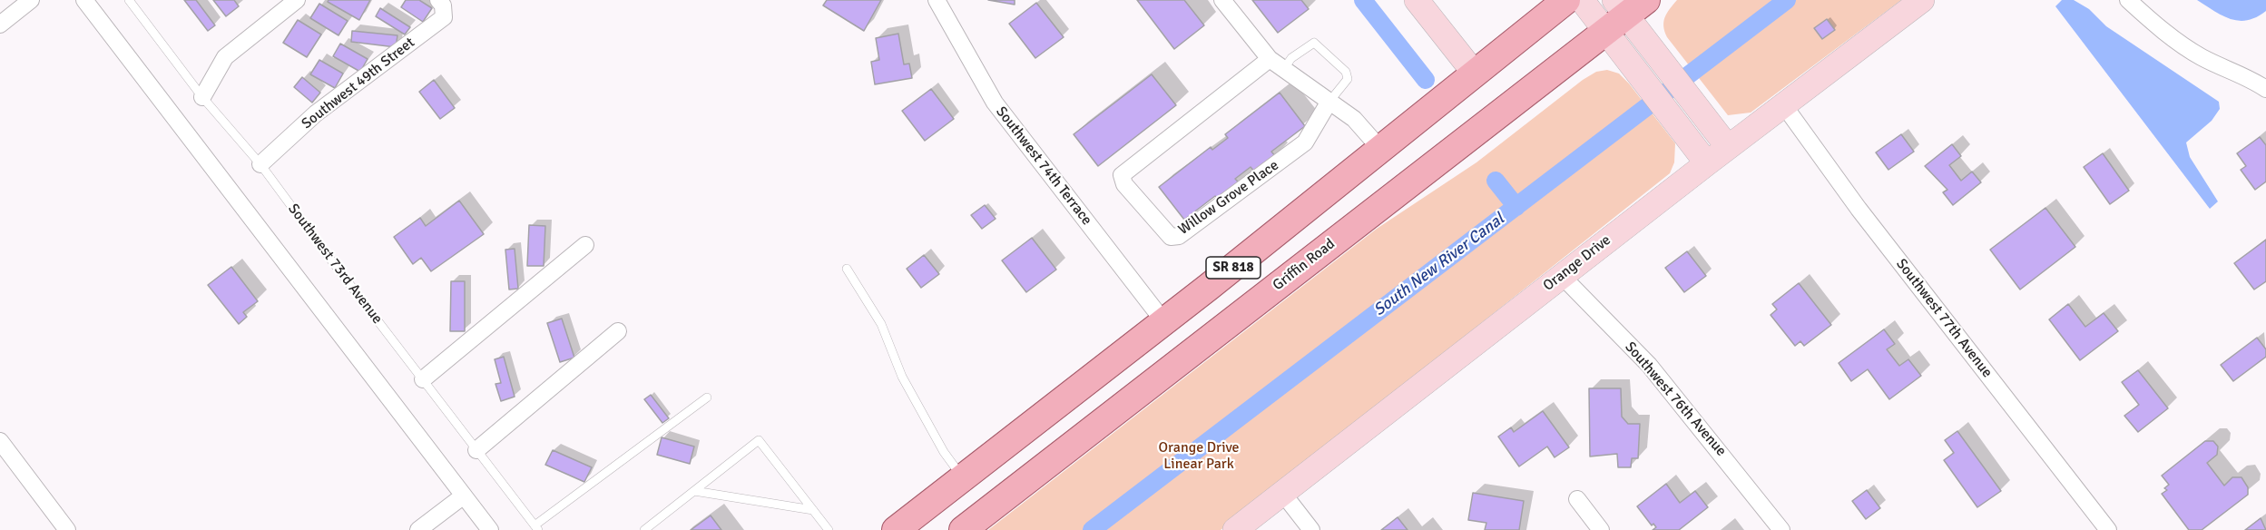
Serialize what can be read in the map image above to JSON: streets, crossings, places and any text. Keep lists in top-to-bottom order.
{
  "streets": {
    "main road": ["Griffin Road", "SR 818"],
    "street": [
      "Southwest 49th Street",
      "Southwest 74th Terrace",
      "Willow Grove Place",
      "Orange Drive",
      "Southwest 77th Avenue",
      "Southwest 76th Avenue"
    ],
    "lane": ["Southwest 73rd Avenue"]
  },
  "crossings": [
    ["Southwest 49th Street", "Southwest 73rd Avenue"],
    ["Southwest 74th Terrace", "SR 818"],
    ["Orange Drive", "Southwest 77th Avenue"],
    ["Orange Drive", "Southwest 76th Avenue"]
  ],
  "water": ["South New River Canal"],
  "parks": ["Orange Drive Linear Park"]
}
